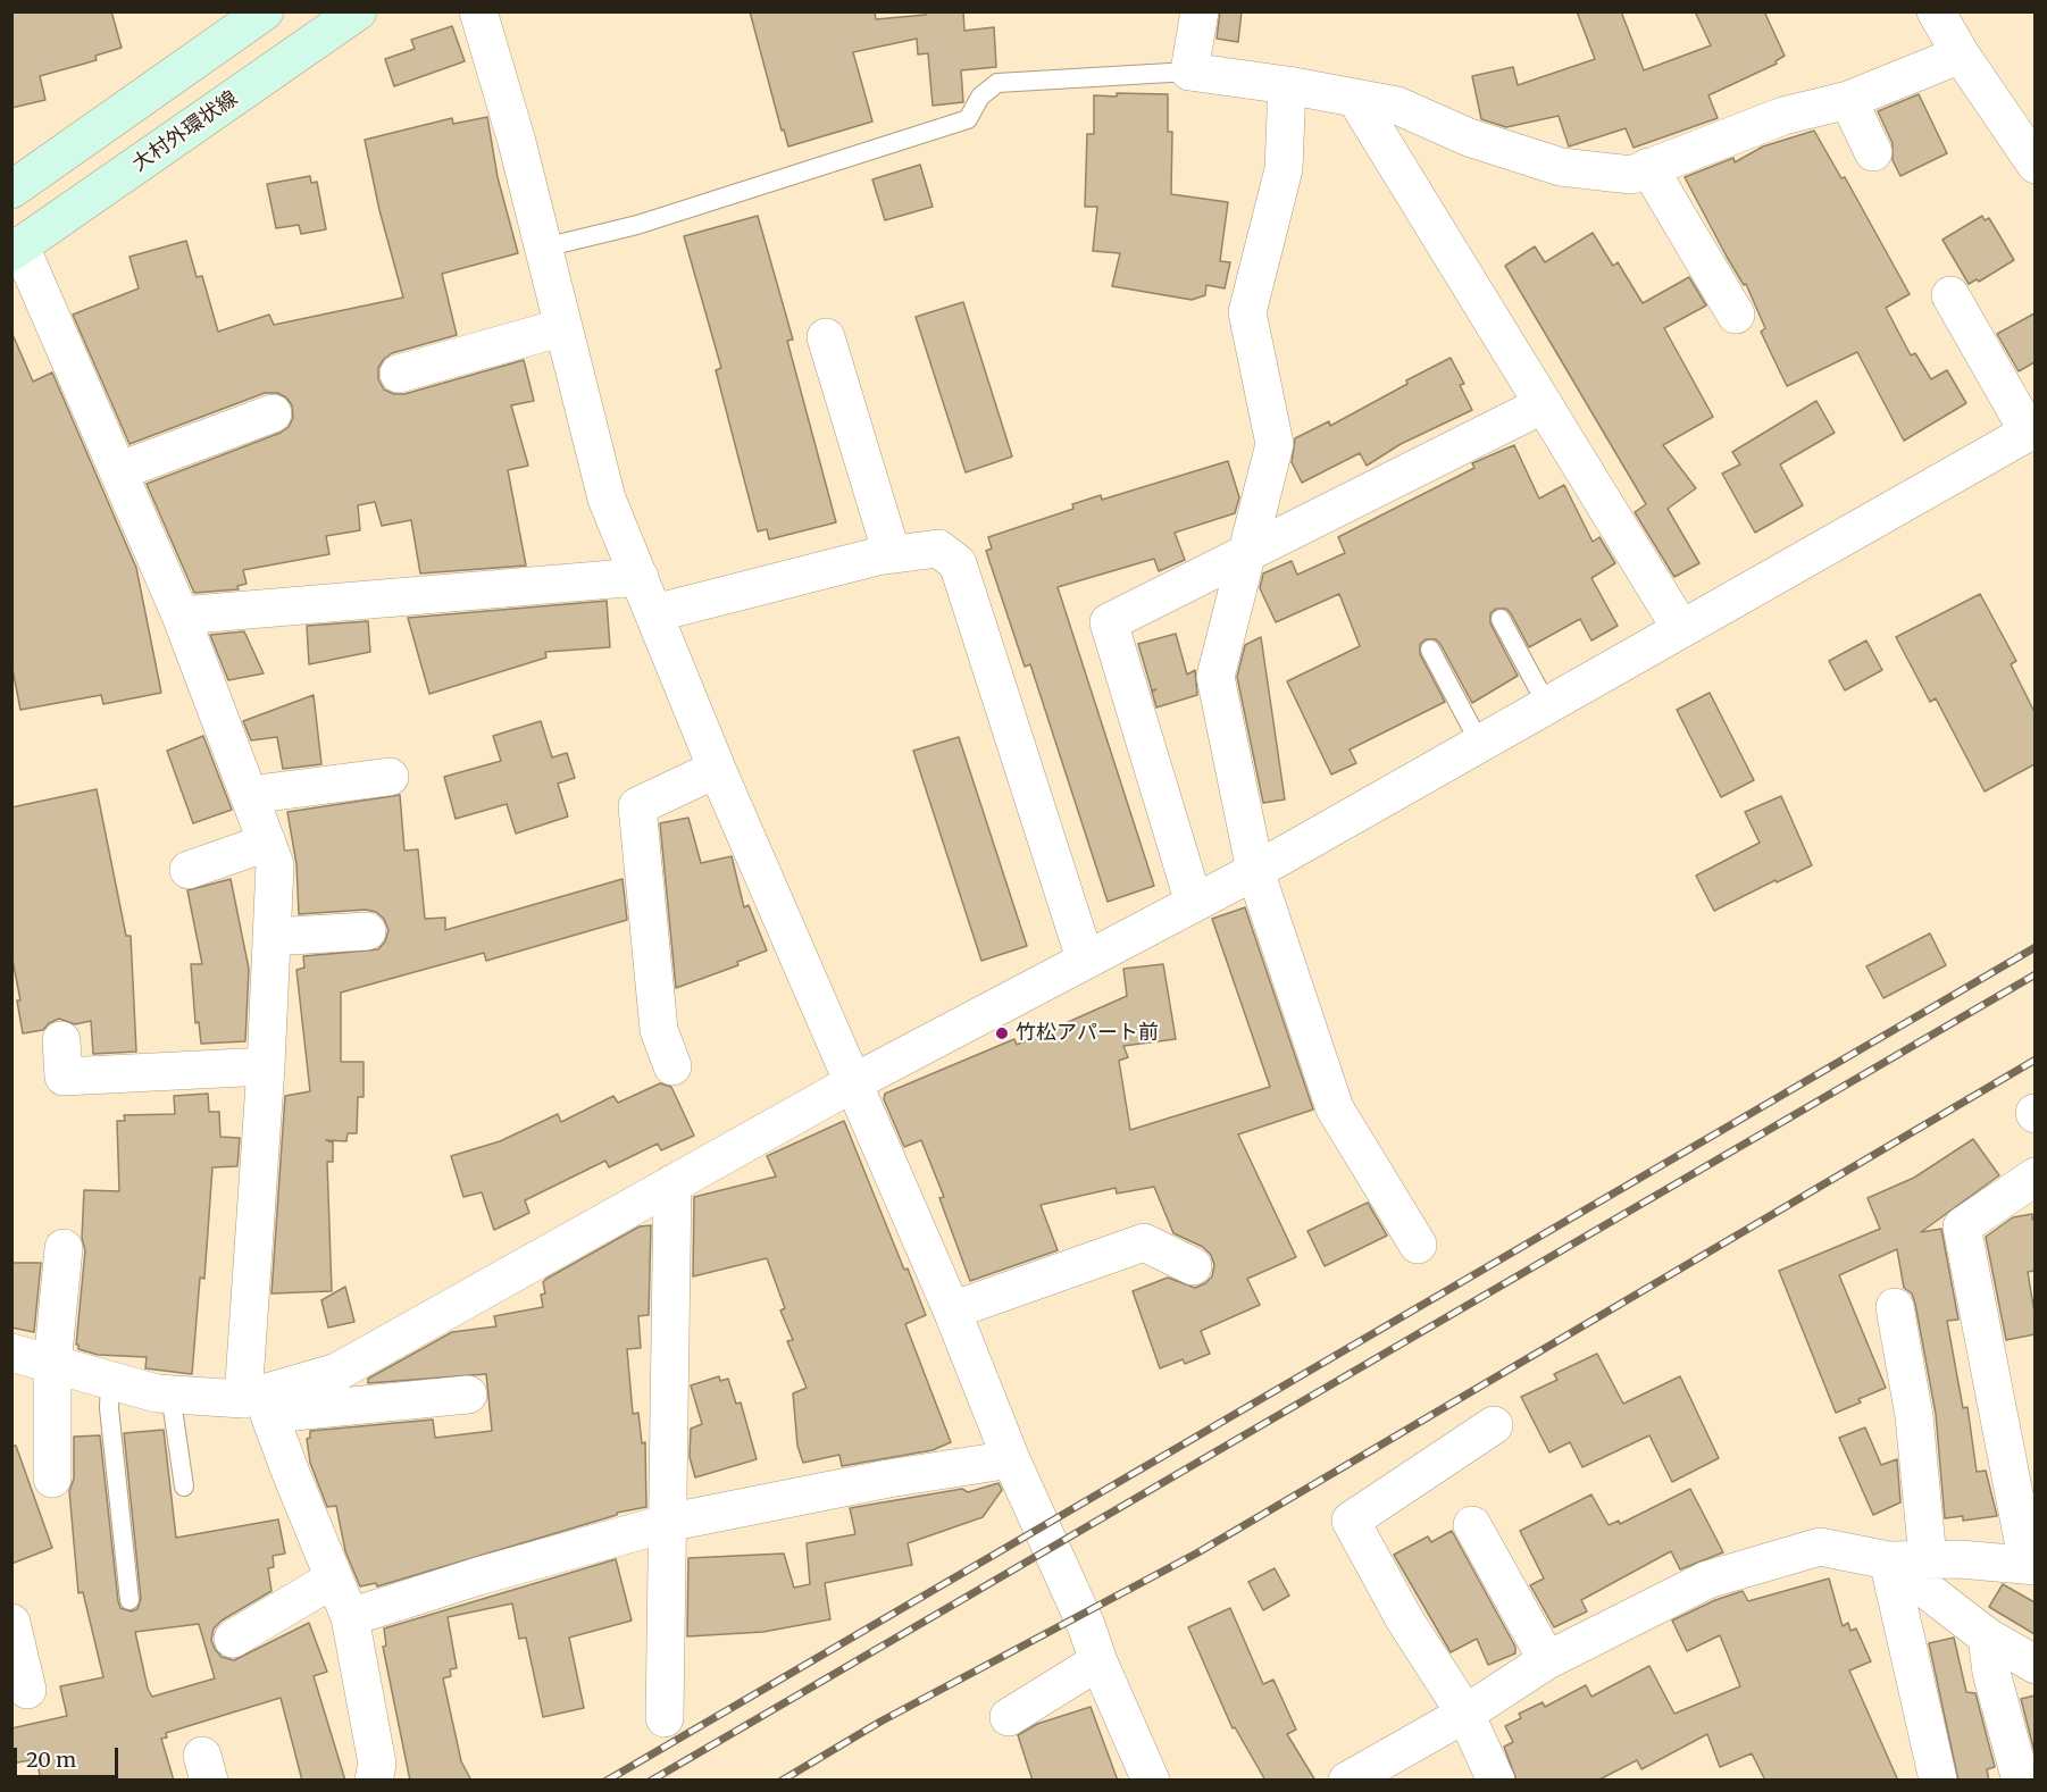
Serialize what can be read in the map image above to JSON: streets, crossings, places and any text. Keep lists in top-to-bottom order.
{
  "streets": {
    "main road": ["大村外環状線"]
  },
  "places": ["竹松アパート前"],
  "scale_bar": "20 m"
}
